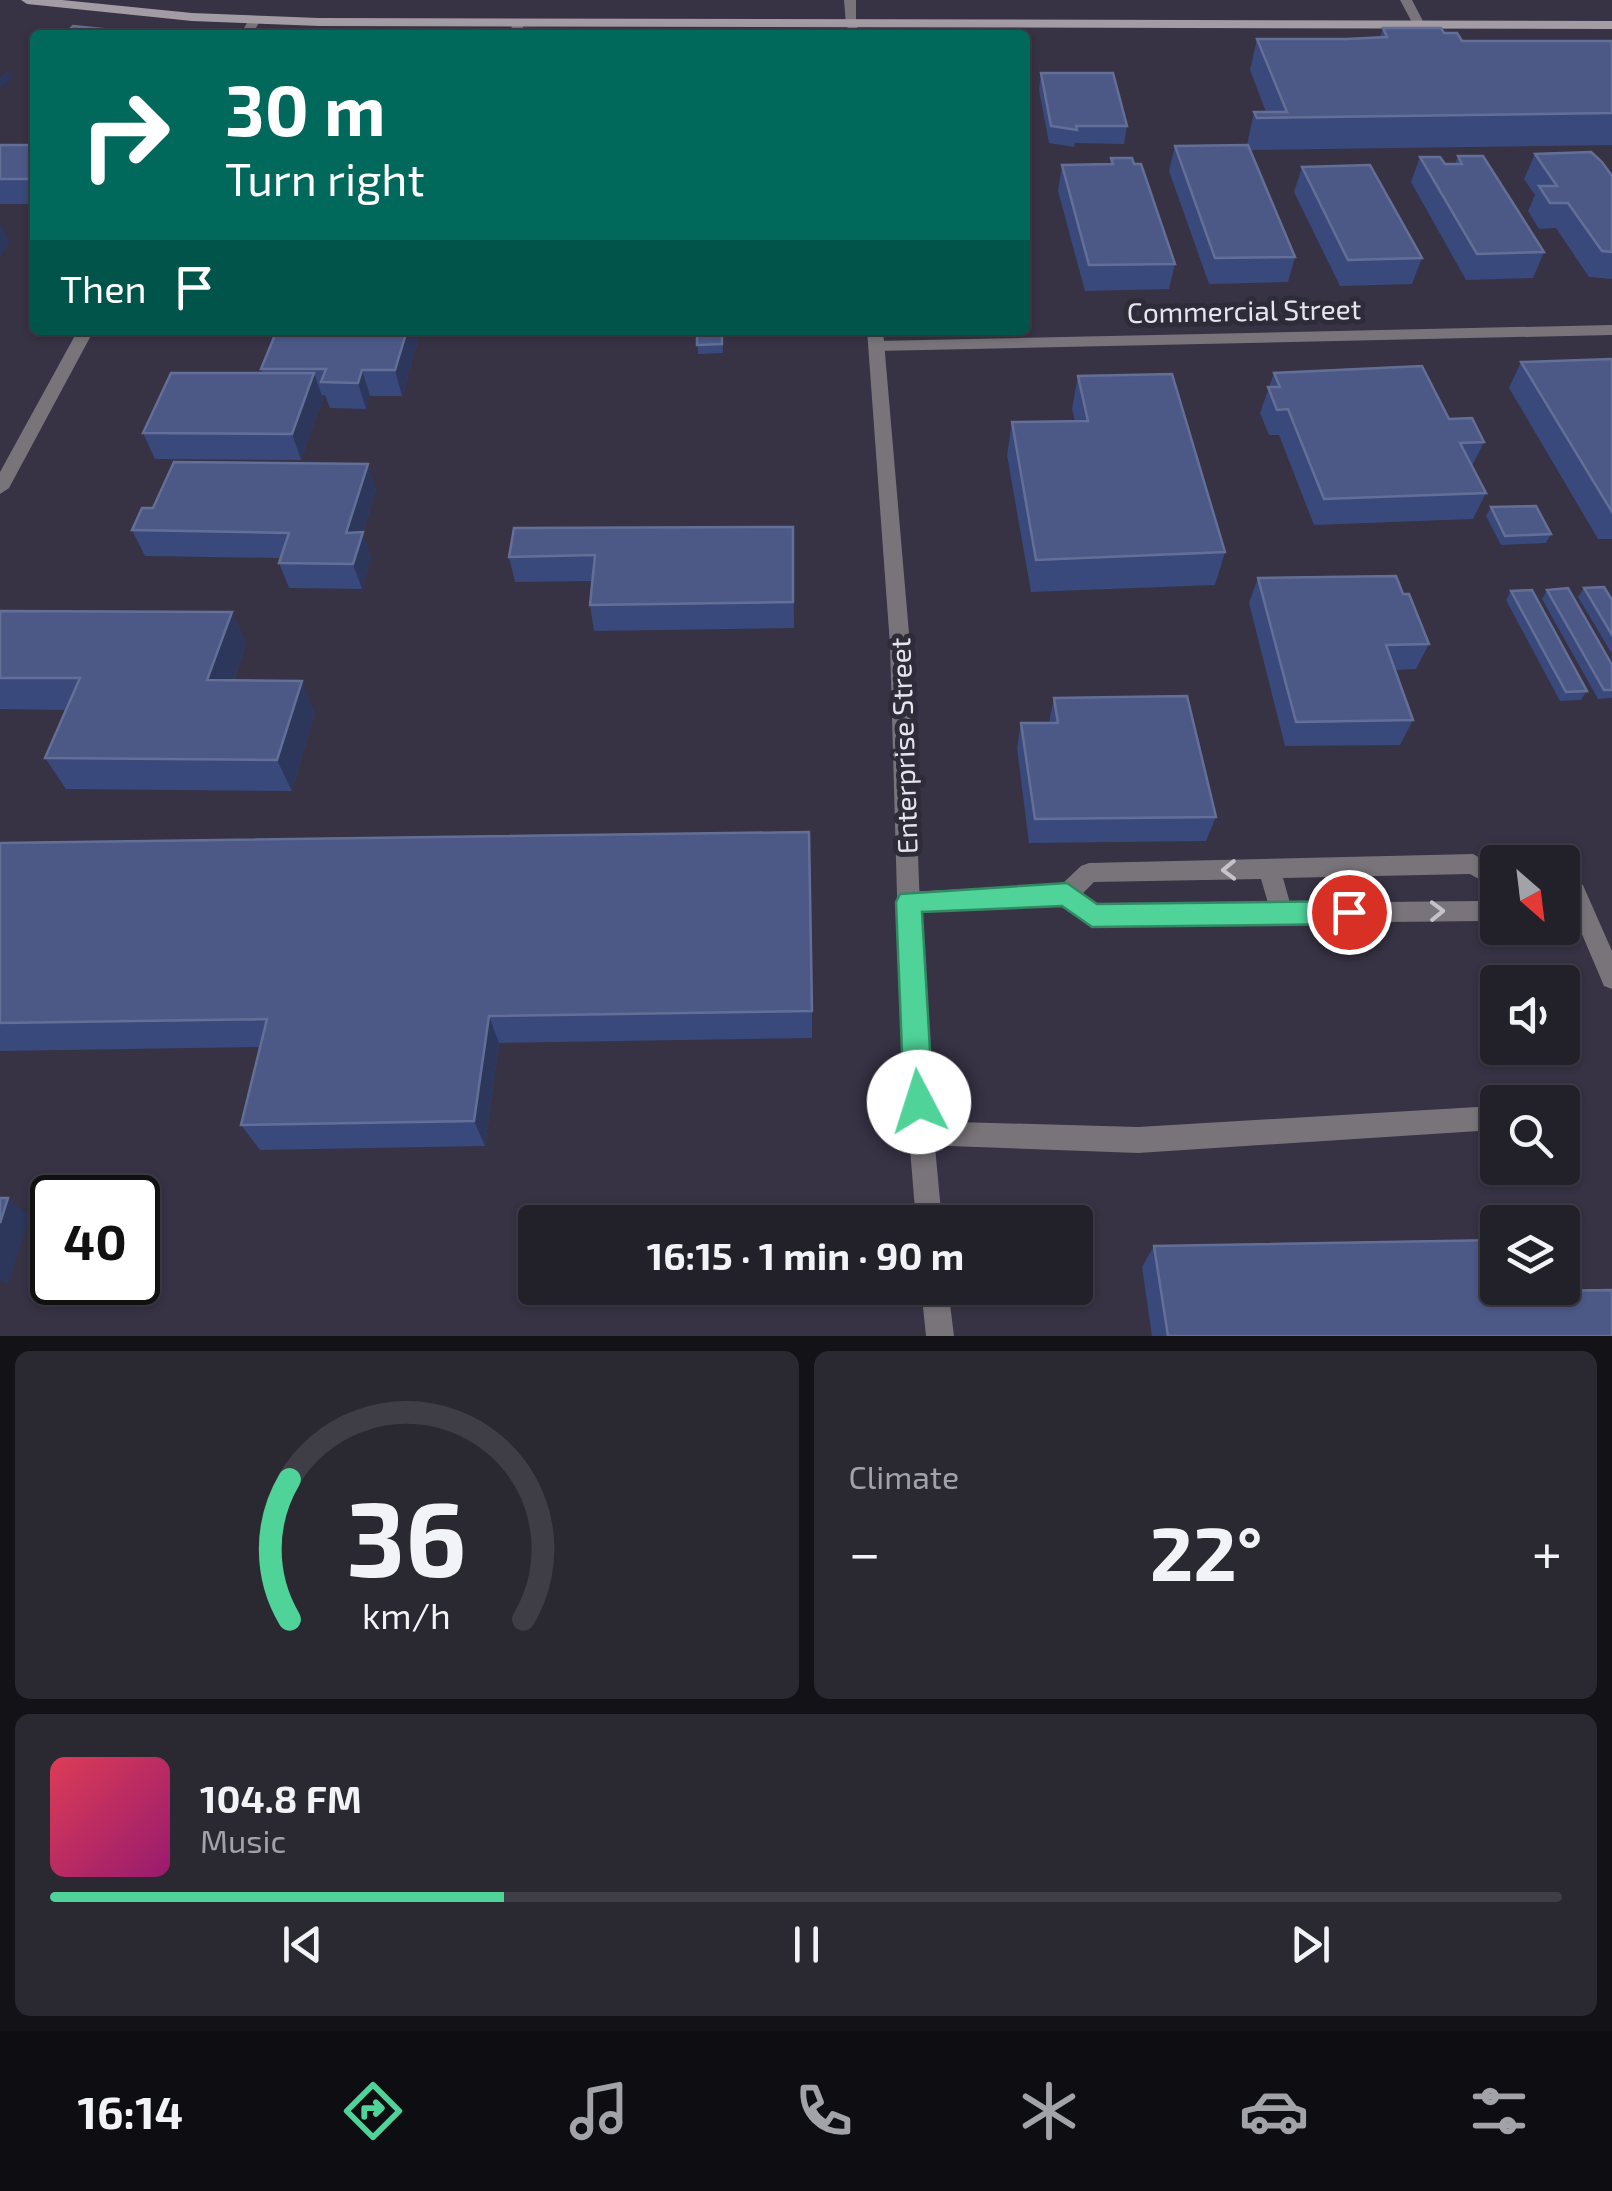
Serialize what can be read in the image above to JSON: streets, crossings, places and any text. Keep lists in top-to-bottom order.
{
  "streets": {
    "street": ["Commercial Street", "Enterprise Street"]
  },
  "crossings": [
    ["Commercial Street", "Enterprise Street"]
  ],
  "north": "bottom right",
  "page": {
    "turn": ["30 m", "Turn right"],
    "then": "Then",
    "limit": "40",
    "trip": "16:15 · 1 min · 90 m",
    "tile": "Climate",
    "heat": ["−", "22°", "+"],
    "song": ["104.8 FM", "Music"],
    "tabs": "16:14",
    "gauge": ["36", "km/h"]
  }
}
